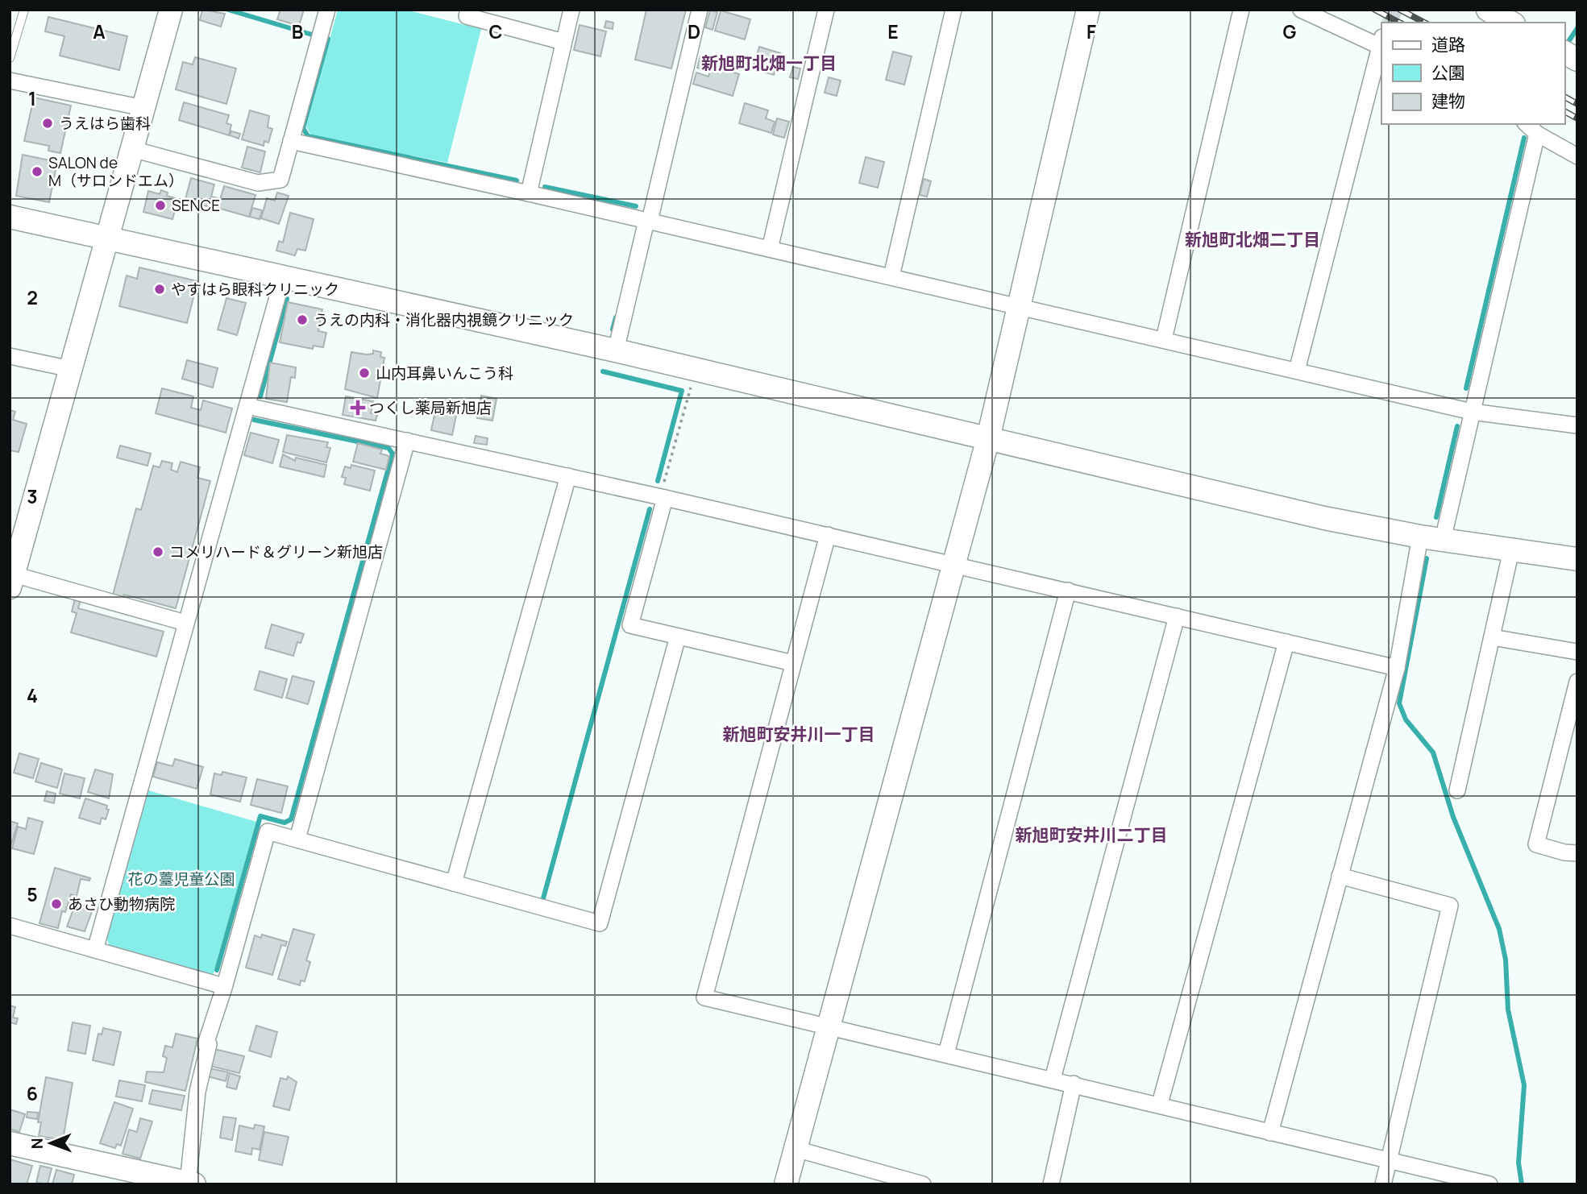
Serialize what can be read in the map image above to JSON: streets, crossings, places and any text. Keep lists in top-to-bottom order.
{
  "districts": [
    "新旭町北畑一丁目",
    "新旭町北畑二丁目",
    "新旭町安井川一丁目",
    "新旭町安井川二丁目"
  ],
  "parks": ["花の薹児童公園"],
  "places": {
    "other": [
      "うえはら歯科",
      "SALON de M（サロンドエム）",
      "SENCE",
      "やすはら眼科クリニック",
      "うえの内科・消化器内視鏡クリニック",
      "山内耳鼻いんこう科",
      "コメリハード＆グリーン新旭店",
      "あさひ動物病院"
    ],
    "health": ["つくし薬局新旭店"]
  },
  "legend": ["道路", "公園", "建物"],
  "north": "left",
  "grid": {
    "columns": [
      "A",
      "B",
      "C",
      "D",
      "E",
      "F",
      "G"
    ],
    "rows": [
      "1",
      "2",
      "3",
      "4",
      "5",
      "6"
    ]
  }
}
